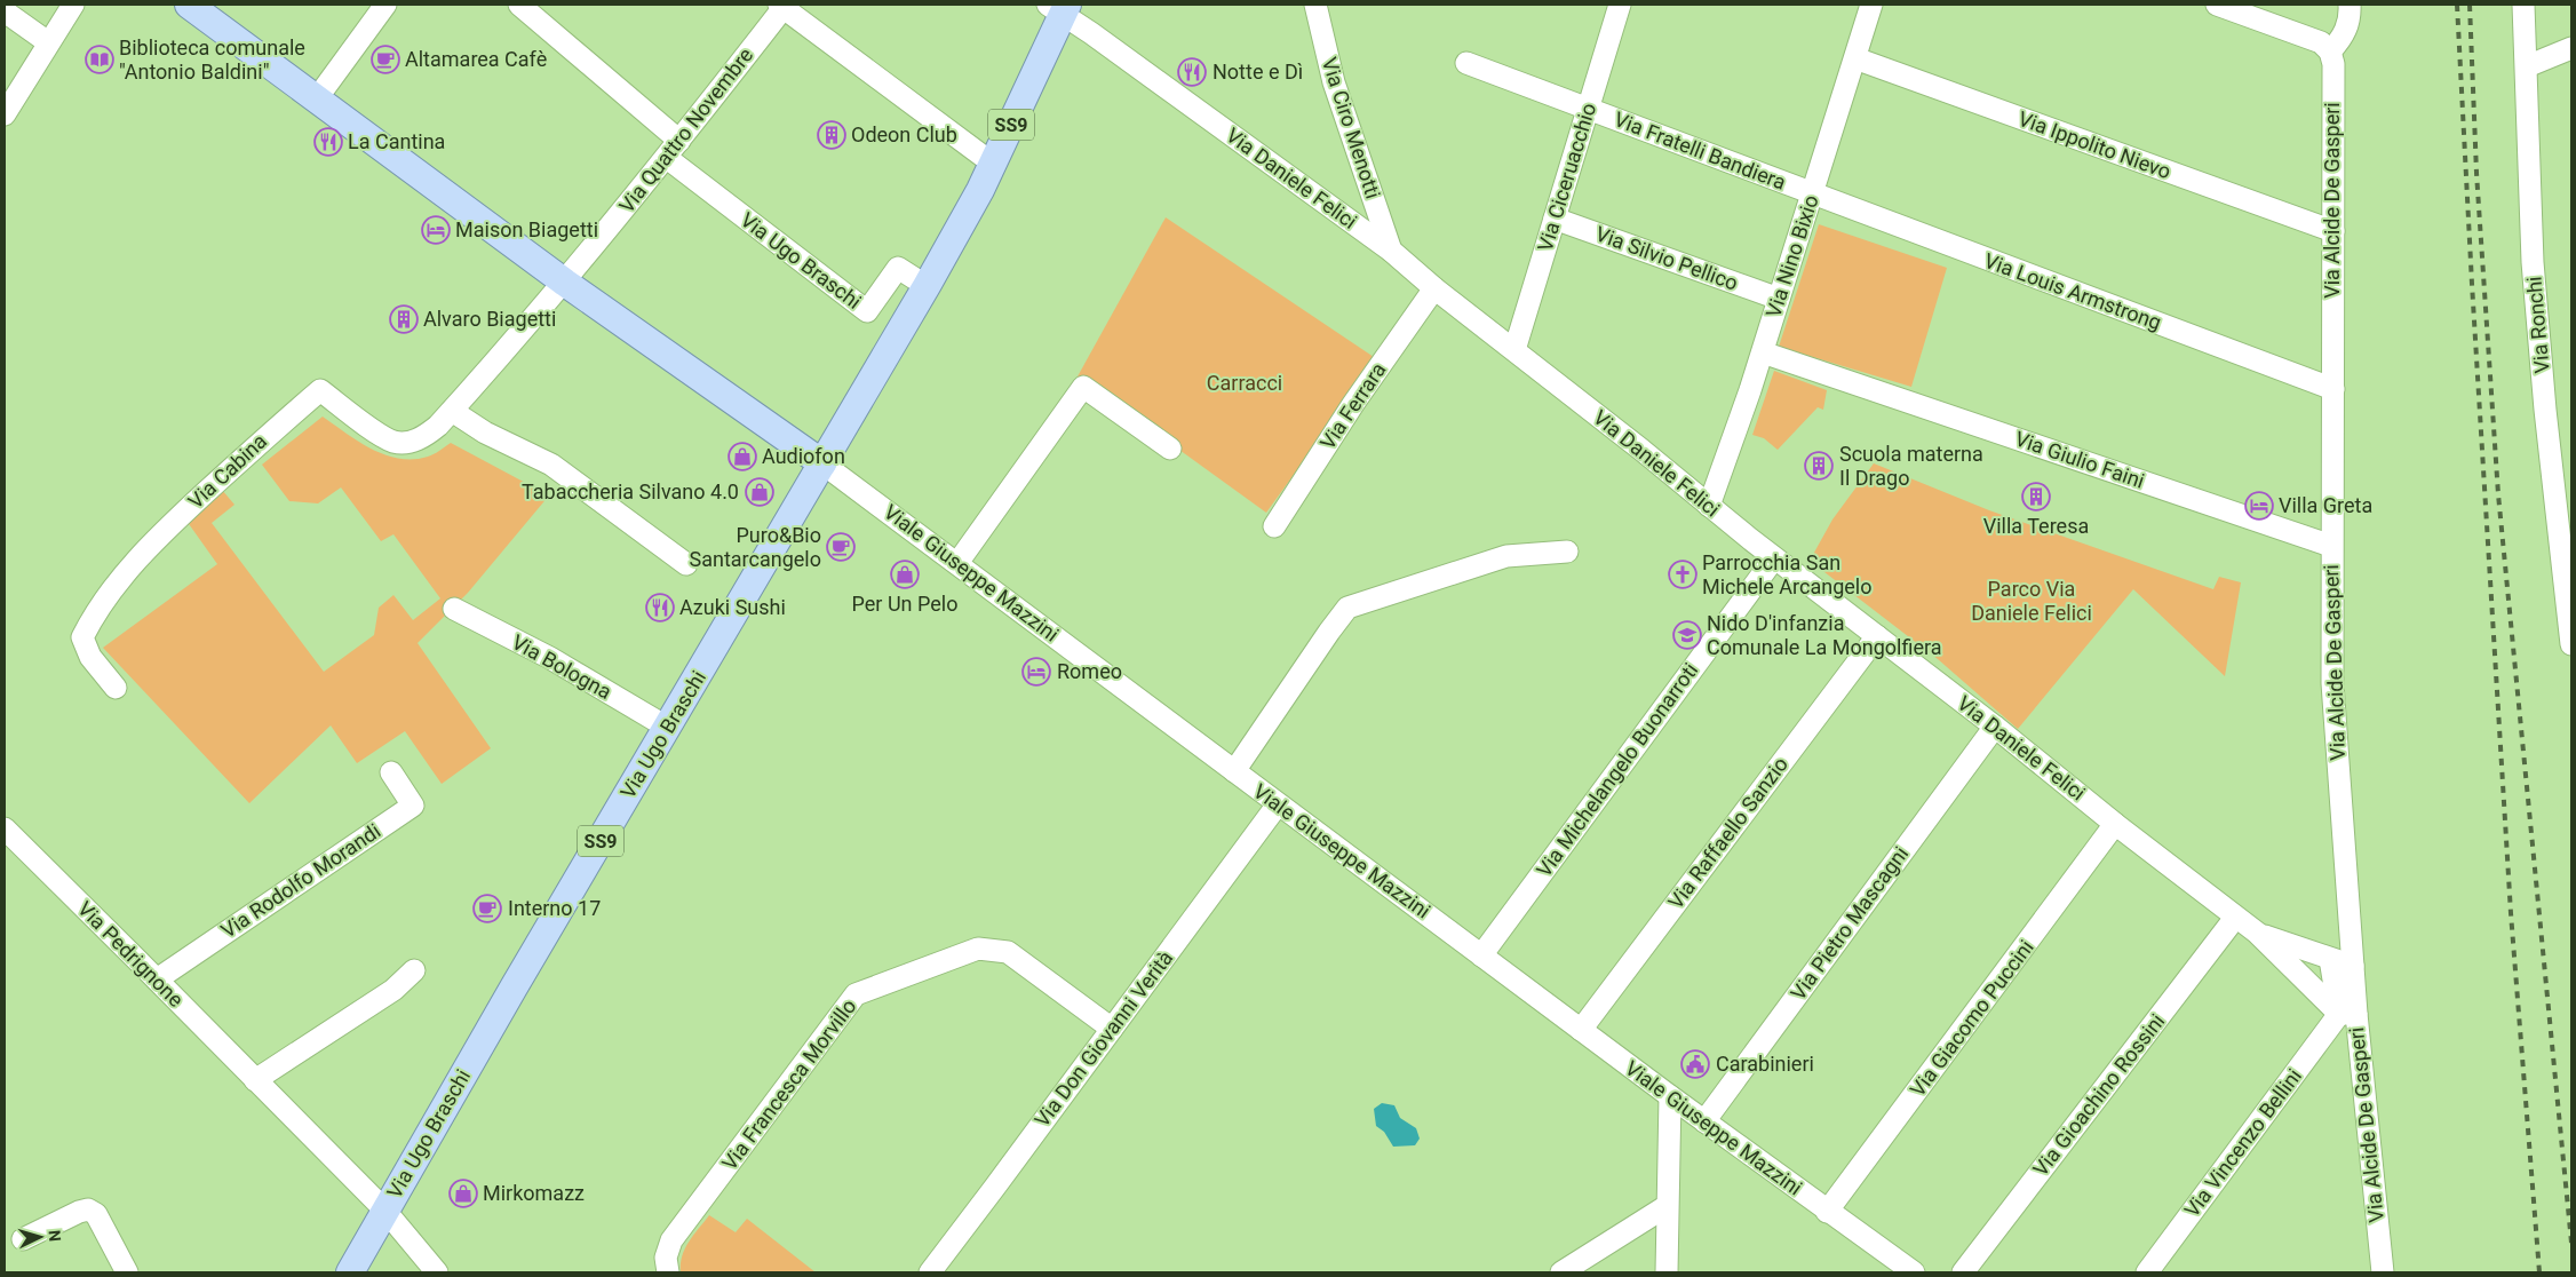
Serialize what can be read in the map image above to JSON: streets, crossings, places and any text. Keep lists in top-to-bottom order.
{
  "streets": {
    "main road": ["SS9", "Via Ugo Braschi", "Viale Giuseppe Mazzini"],
    "street": [
      "Via Ciro Menotti",
      "Via Quattro Novembre",
      "Via Ippolito Nievo",
      "Via Fratelli Bandiera",
      "Via Ciceruacchio",
      "Via Daniele Felici",
      "Via Alcide De Gasperi",
      "Via Nino Bixio",
      "Via Silvio Pellico",
      "Via Louis Armstrong",
      "Via Ronchi",
      "Via Ferrara",
      "Via Giulio Faini",
      "Via Cabina",
      "Via Bologna",
      "Via Michelangelo Buonarroti",
      "Via Raffaello Sanzio",
      "Via Rodolfo Morandi",
      "Via Pietro Mascagni",
      "Via Pedrignone",
      "Via Giacomo Puccini",
      "Via Don Giovanni Verità",
      "Via Francesca Morvillo",
      "Via Gioachino Rossini",
      "Via Vincenzo Bellini"
    ]
  },
  "crossings": [
    ["Via Ciro Menotti", "Via Daniele Felici"],
    ["Via Quattro Novembre", "Via Ugo Braschi"],
    ["Via Quattro Novembre", "Via Cabina"],
    ["Via Quattro Novembre", "Viale Giuseppe Mazzini"],
    ["Via Ippolito Nievo", "Via Alcide De Gasperi"],
    ["Via Ippolito Nievo", "Via Nino Bixio"],
    ["Via Fratelli Bandiera", "Via Ciceruacchio"],
    ["Via Fratelli Bandiera", "Via Nino Bixio"],
    ["Via Fratelli Bandiera", "Via Louis Armstrong"],
    ["Via Ciceruacchio", "Via Daniele Felici"],
    ["Via Ciceruacchio", "Via Silvio Pellico"],
    ["Via Daniele Felici", "Via Alcide De Gasperi"],
    ["Via Daniele Felici", "Via Nino Bixio"],
    ["Via Daniele Felici", "Via Ugo Braschi"],
    ["Via Daniele Felici", "Via Ferrara"],
    ["Via Daniele Felici", "Via Michelangelo Buonarroti"],
    ["Via Daniele Felici", "Via Raffaello Sanzio"],
    ["Via Daniele Felici", "Via Pietro Mascagni"],
    ["Via Daniele Felici", "Via Giacomo Puccini"],
    ["Via Daniele Felici", "Via Gioachino Rossini"],
    ["Via Daniele Felici", "Via Vincenzo Bellini"],
    ["Via Alcide De Gasperi", "Via Louis Armstrong"],
    ["Via Alcide De Gasperi", "Via Giulio Faini"],
    ["Via Alcide De Gasperi", "Via Vincenzo Bellini"],
    ["Via Nino Bixio", "Via Silvio Pellico"],
    ["Via Nino Bixio", "Via Louis Armstrong"],
    ["Via Nino Bixio", "Via Giulio Faini"],
    ["Via Ugo Braschi", "Viale Giuseppe Mazzini"],
    ["Via Ugo Braschi", "Via Bologna"],
    ["Via Ugo Braschi", "Via Pedrignone"],
    ["Via Cabina", "Viale Giuseppe Mazzini"],
    ["Viale Giuseppe Mazzini", "Via Michelangelo Buonarroti"],
    ["Viale Giuseppe Mazzini", "Via Raffaello Sanzio"],
    ["Viale Giuseppe Mazzini", "Via Pietro Mascagni"],
    ["Viale Giuseppe Mazzini", "Via Giacomo Puccini"],
    ["Viale Giuseppe Mazzini", "Via Don Giovanni Verità"],
    ["Via Rodolfo Morandi", "Via Pedrignone"],
    ["Via Don Giovanni Verità", "Via Francesca Morvillo"]
  ],
  "parks": ["Carracci", "Parco Via Daniele Felici"],
  "places": {
    "library": ["Biblioteca comunale \"Antonio Baldini\""],
    "cafe": ["Altamarea Cafè", "Puro&Bio Santarcangelo", "Interno 17"],
    "restaurant": ["Notte e Dì", "La Cantina", "Azuki Sushi"],
    "building": [
      "Odeon Club",
      "Alvaro Biagetti",
      "Scuola materna Il Drago",
      "Villa Teresa"
    ],
    "hotel": ["Maison Biagetti", "Villa Greta", "Romeo"],
    "shop": [
      "Audiofon",
      "Tabaccheria Silvano 4.0",
      "Per Un Pelo",
      "Mirkomazz"
    ],
    "church": ["Parrocchia San Michele Arcangelo"],
    "school or university": ["Nido D'infanzia Comunale La Mongolfiera"],
    "public building": ["Carabinieri"]
  },
  "north": "right"
}
